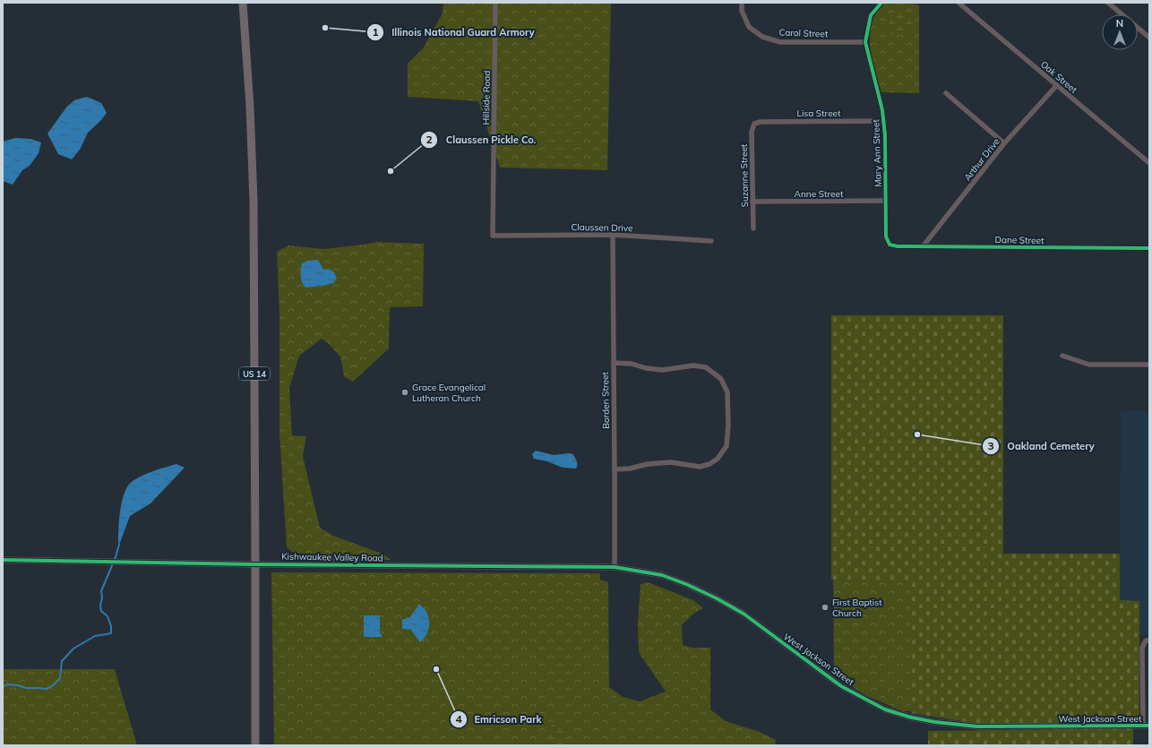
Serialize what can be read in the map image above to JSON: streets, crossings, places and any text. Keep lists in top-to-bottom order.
{
  "streets": {
    "main road": ["US 14"],
    "street": [
      "Carol Street",
      "Oak Street",
      "Hillside Road",
      "Lisa Street",
      "Mary Ann Street",
      "Arthur Drive",
      "Suzanne Street",
      "Anne Street",
      "Claussen Drive",
      "Dane Street",
      "Borden Street",
      "Kishwaukee Valley Road",
      "West Jackson Street"
    ]
  },
  "crossings": [
    ["Carol Street", "Mary Ann Street"],
    ["Oak Street", "Arthur Drive"],
    ["Hillside Road", "Claussen Drive"],
    ["Lisa Street", "Mary Ann Street"],
    ["Lisa Street", "Suzanne Street"],
    ["Mary Ann Street", "Anne Street"],
    ["Mary Ann Street", "Dane Street"],
    ["Arthur Drive", "Dane Street"],
    ["Suzanne Street", "Anne Street"],
    ["Claussen Drive", "Borden Street"],
    ["US 14", "Kishwaukee Valley Road"],
    ["Borden Street", "Kishwaukee Valley Road"],
    ["Kishwaukee Valley Road", "West Jackson Street"]
  ],
  "places": [
    "Illinois National Guard Armory",
    "Claussen Pickle Co.",
    "Grace Evangelical Lutheran Church",
    "Oakland Cemetery",
    "First Baptist Church",
    "Emricson Park"
  ],
  "north": "top"
}
